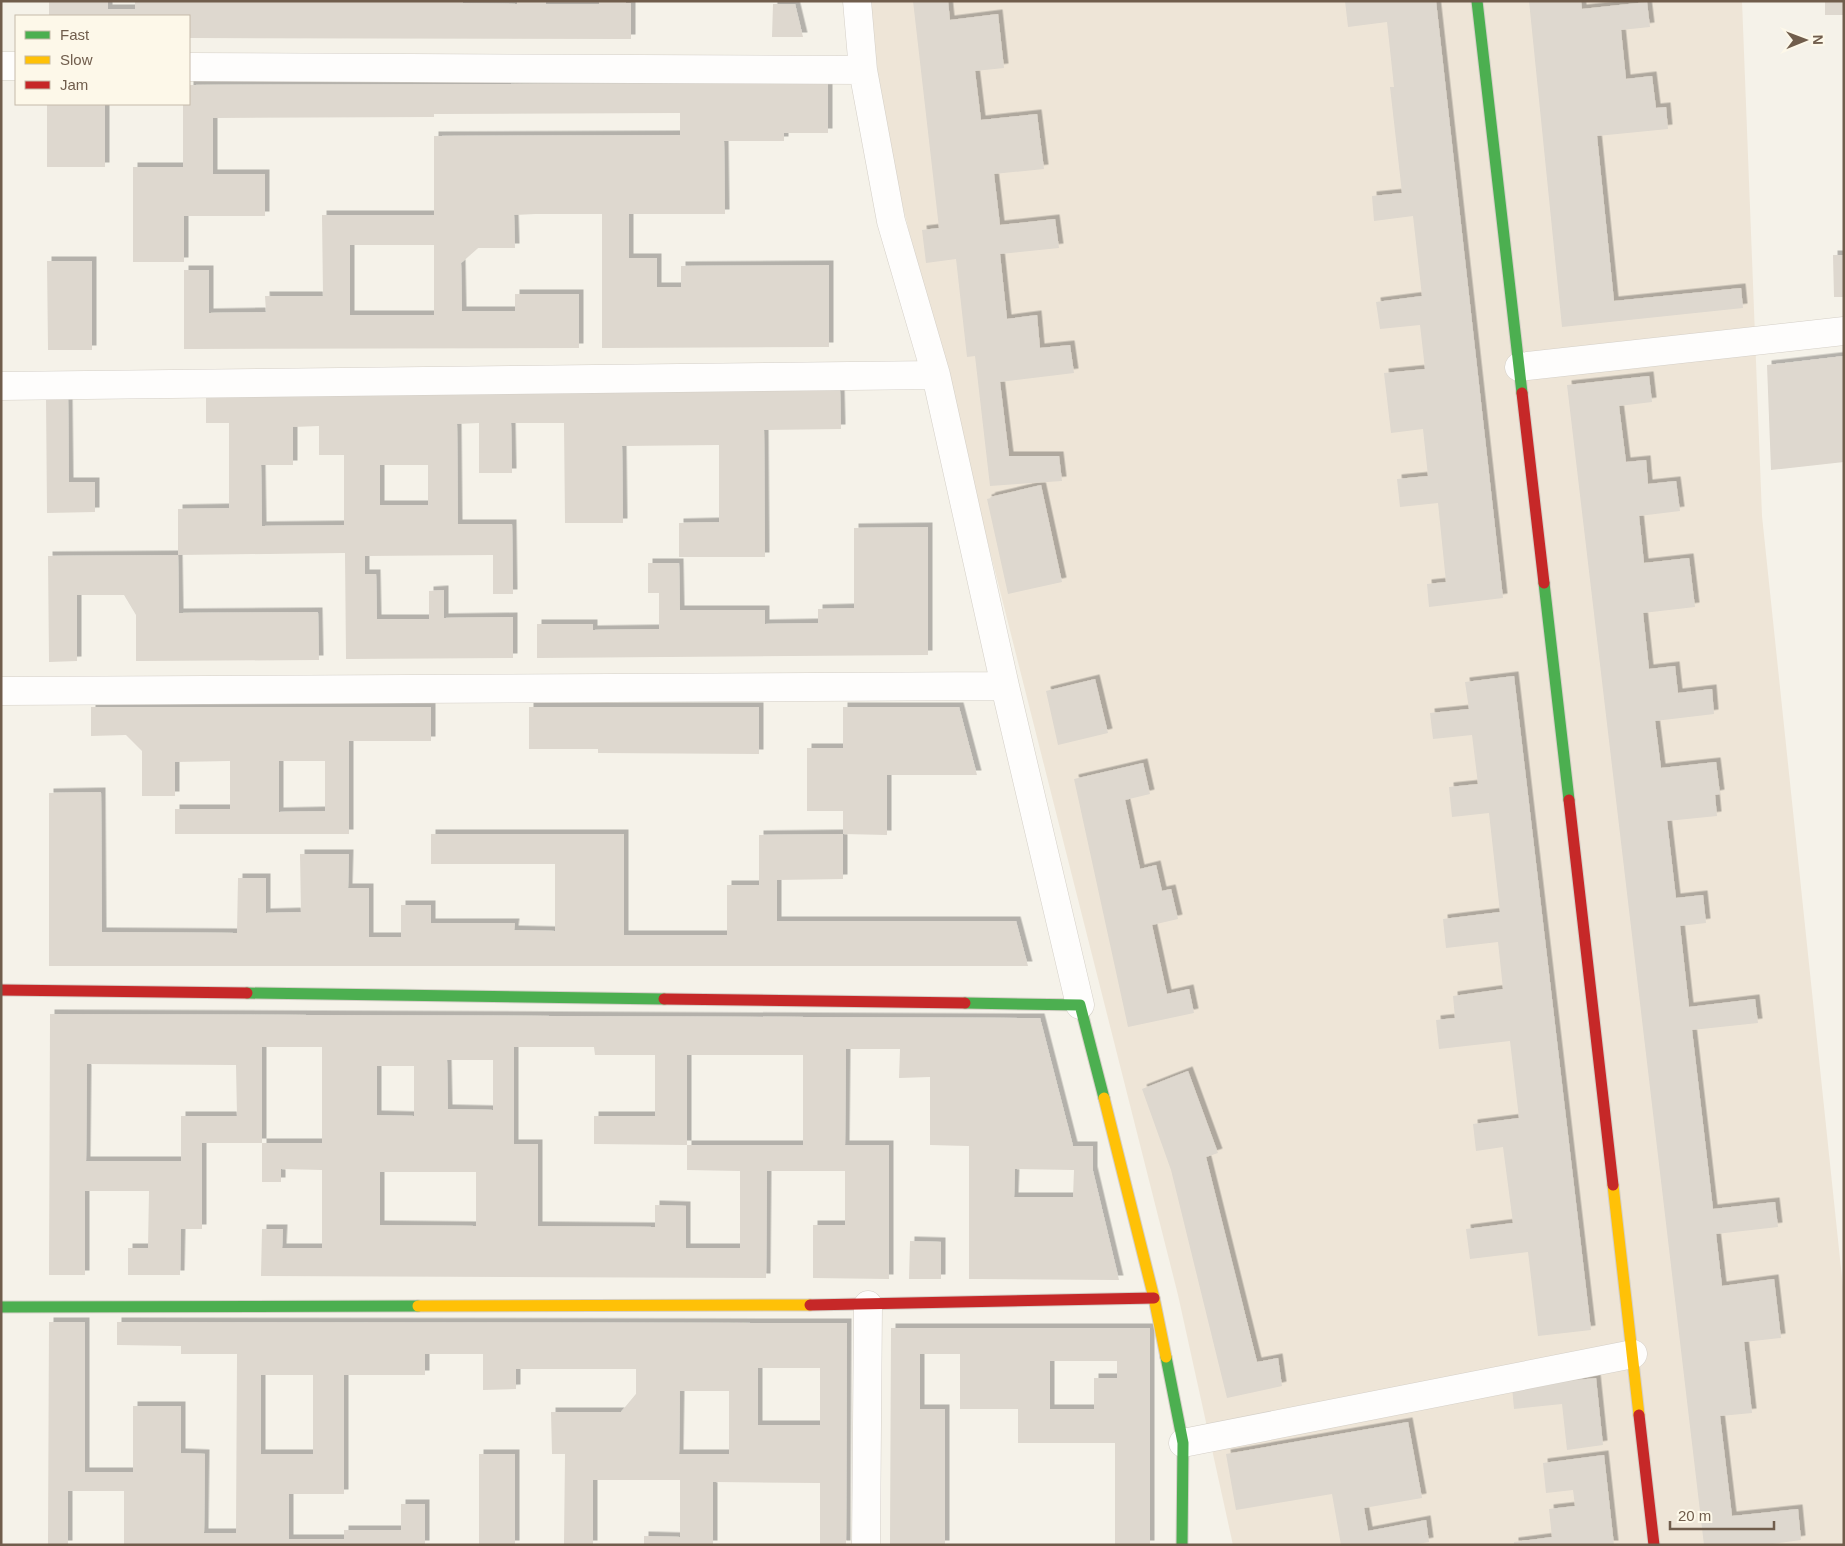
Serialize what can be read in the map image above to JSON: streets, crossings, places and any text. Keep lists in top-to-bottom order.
{
  "legend": ["Fast", "Slow", "Jam"],
  "scale_bar": "20 m",
  "north": "right"
}
